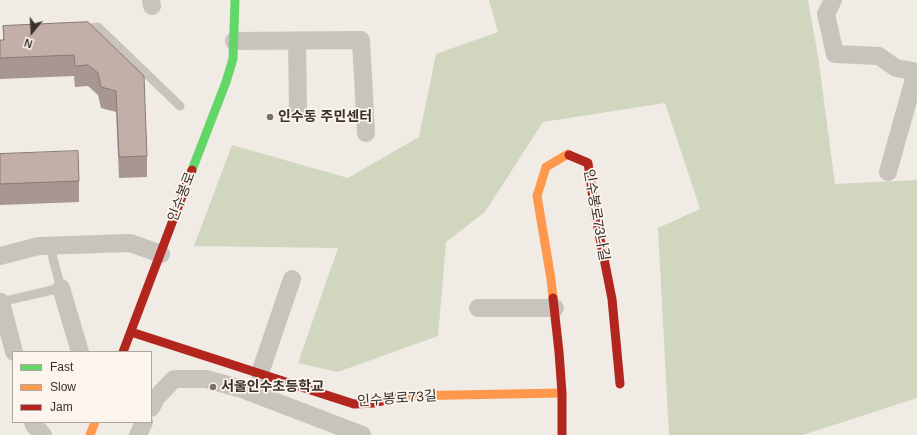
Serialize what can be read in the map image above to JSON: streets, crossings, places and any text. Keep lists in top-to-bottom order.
{
  "streets": {
    "street": ["인수봉로", "인수봉로73나길", "인수봉로73길"]
  },
  "crossings": [
    ["인수봉로", "인수봉로73길"],
    ["인수봉로73나길", "인수봉로73길"]
  ],
  "places": ["인수동 주민센터", "서울인수초등학교"],
  "legend": ["Fast", "Slow", "Jam"],
  "north": "bottom"
}
